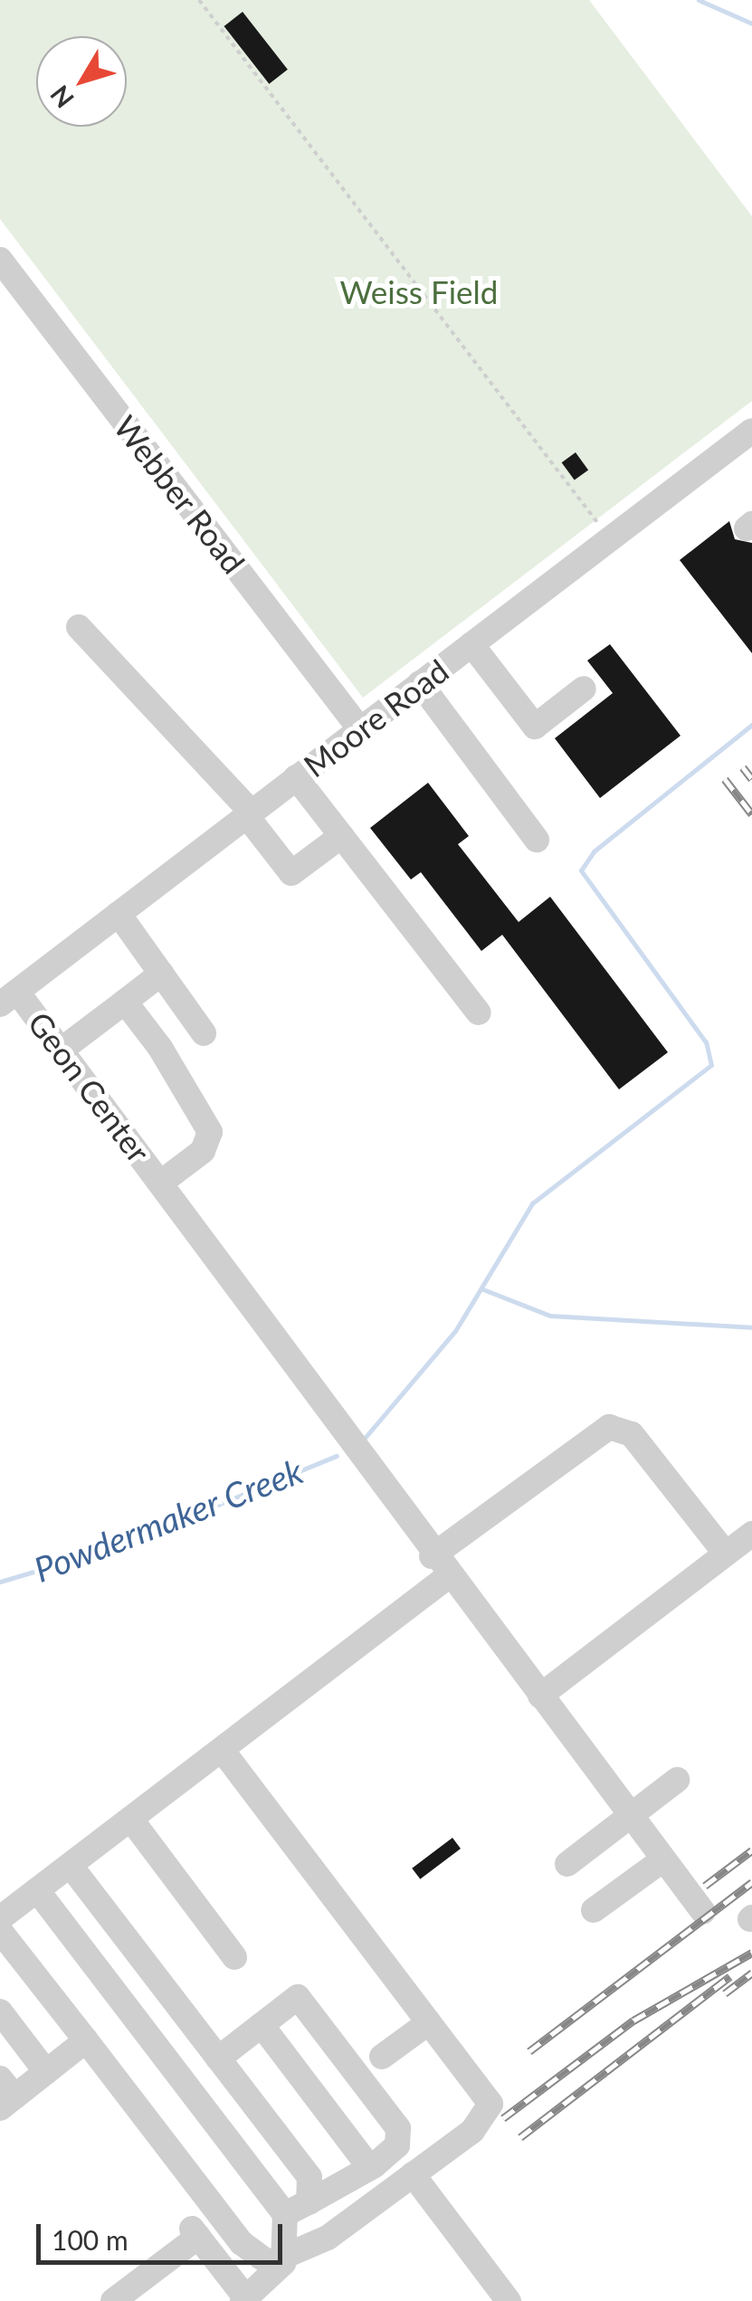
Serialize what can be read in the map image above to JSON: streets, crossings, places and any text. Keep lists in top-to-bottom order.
{
  "streets": {
    "street": ["Webber Road", "Moore Road", "Geon Center"]
  },
  "crossings": [
    ["Webber Road", "Moore Road"],
    ["Moore Road", "Geon Center"]
  ],
  "water": ["Powdermaker Creek"],
  "parks": ["Weiss Field"],
  "scale_bar": "100 m",
  "north": "bottom left"
}
